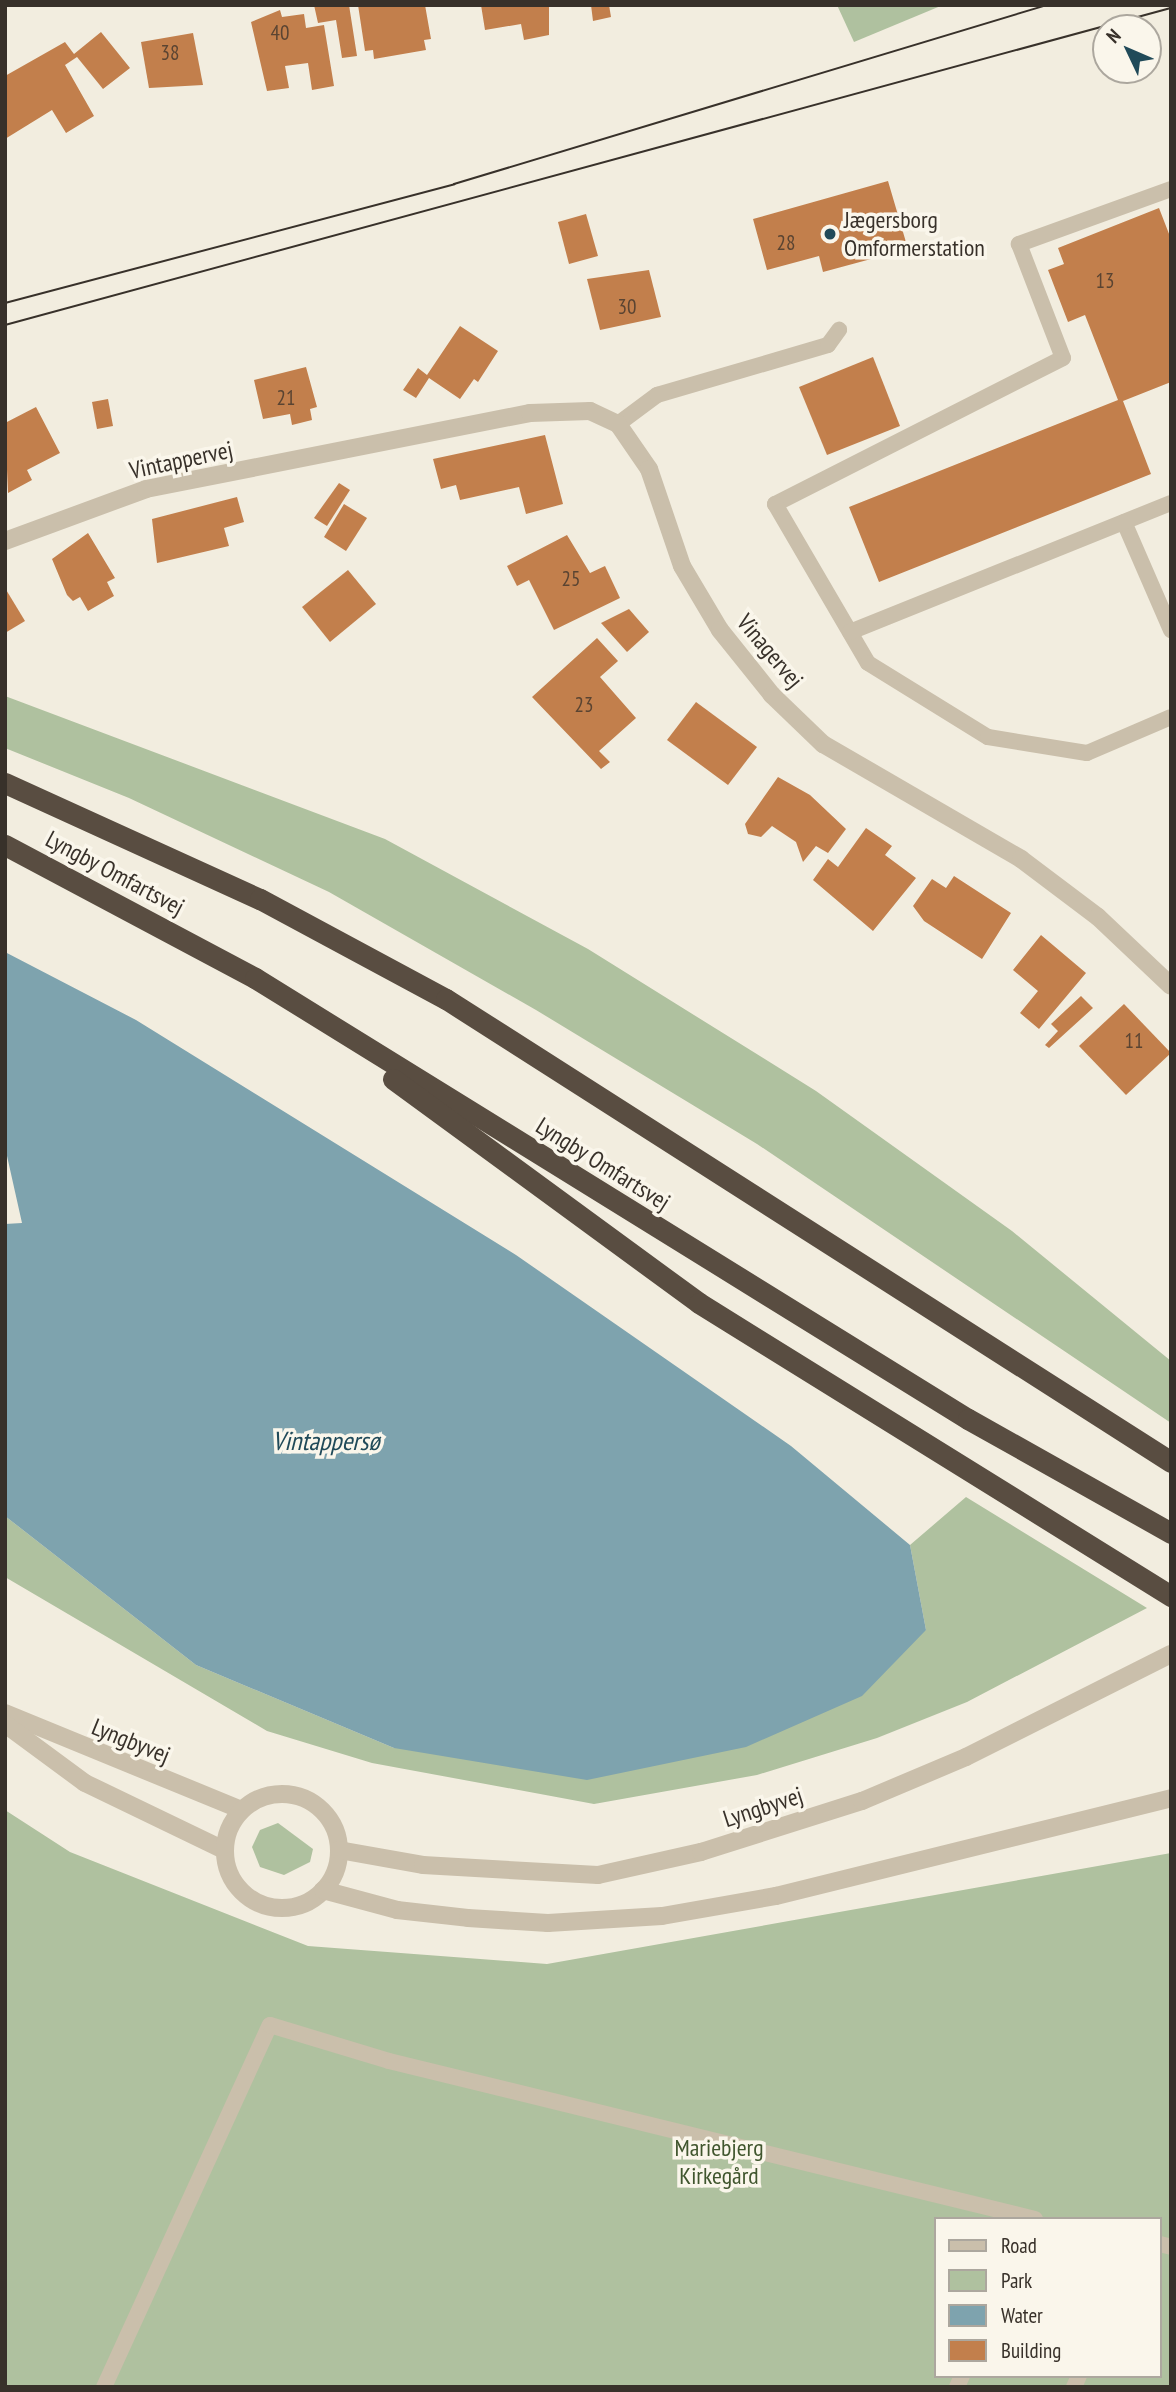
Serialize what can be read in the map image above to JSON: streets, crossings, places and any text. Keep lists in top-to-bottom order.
{
  "streets": {
    "highway": ["Lyngby Omfartsvej"],
    "street": ["Vintappervej", "Vinagervej", "Lyngbyvej"]
  },
  "crossings": [
    ["Vintappervej", "Vinagervej"]
  ],
  "water": ["Vintappersø"],
  "parks": ["Mariebjerg Kirkegård"],
  "places": ["Jægersborg Omformerstation"],
  "house_numbers": [
    "40",
    "38",
    "28",
    "13",
    "30",
    "21",
    "25",
    "23",
    "11"
  ],
  "legend": [
    "Road",
    "Park",
    "Water",
    "Building"
  ],
  "north": "top left"
}
